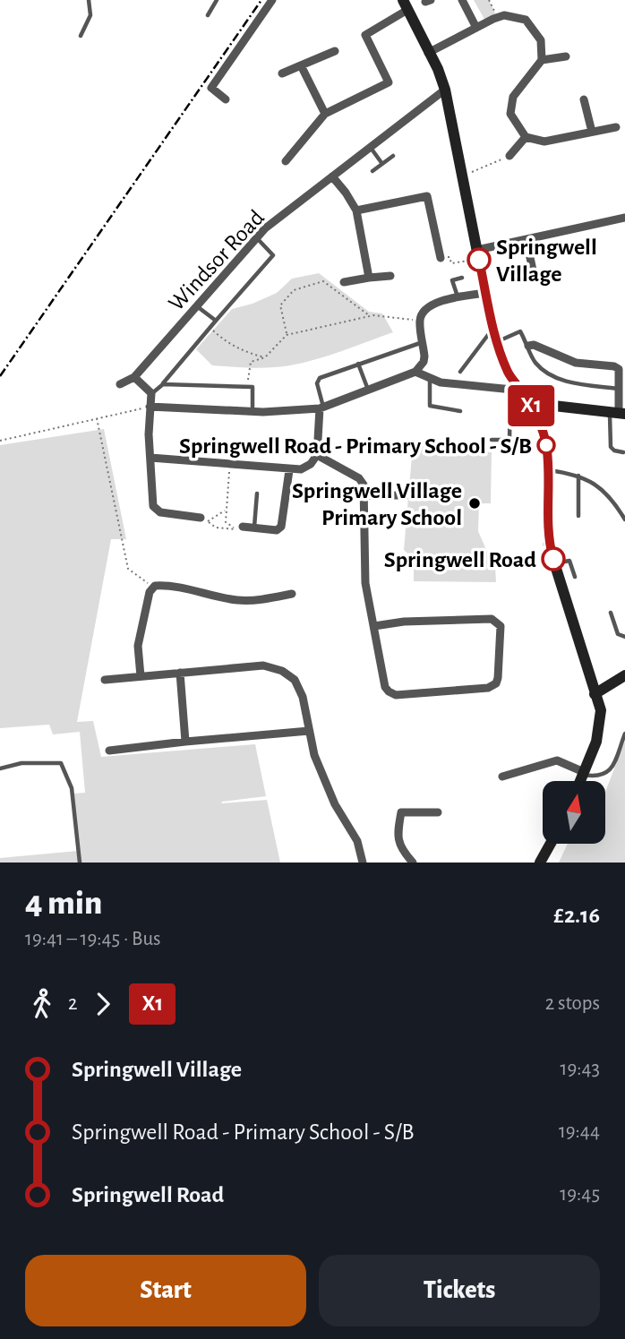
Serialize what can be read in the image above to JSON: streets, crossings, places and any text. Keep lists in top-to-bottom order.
{
  "streets": {
    "street": ["Windsor Road"]
  },
  "places": [
    "Springwell Village",
    "Springwell Road - Primary School - S/B",
    "Springwell Village Primary School",
    "Springwell Road"
  ],
  "lines": ["bus line X1"],
  "north": "top",
  "page": {
    "on_map": "X1",
    "heading": ["4 min", "19:41 – 19:45 · Bus", "£2.16"],
    "legs": ["2", "X1", "2 stops"],
    "list": [
      {
        "name": "Springwell Village",
        "value": "19:43"
      },
      {
        "name": "Springwell Road - Primary School - S/B",
        "value": "19:44"
      },
      {
        "name": "Springwell Road",
        "value": "19:45"
      }
    ],
    "buttons": ["Start", "Tickets"]
  }
}
